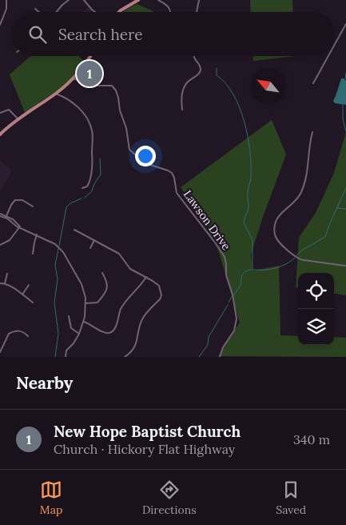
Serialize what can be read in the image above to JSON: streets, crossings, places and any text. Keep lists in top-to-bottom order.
{
  "streets": {
    "street": ["Lawson Drive"]
  },
  "north": "top left",
  "page": {
    "search": "Search here",
    "pins": "1",
    "heading": "Nearby",
    "list": [
      {
        "mark": "1",
        "name": "New Hope Baptist Church",
        "note": "Church · Hickory Flat Highway",
        "value": "340 m"
      }
    ],
    "nav": ["Map", "Directions", "Saved"]
  }
}
